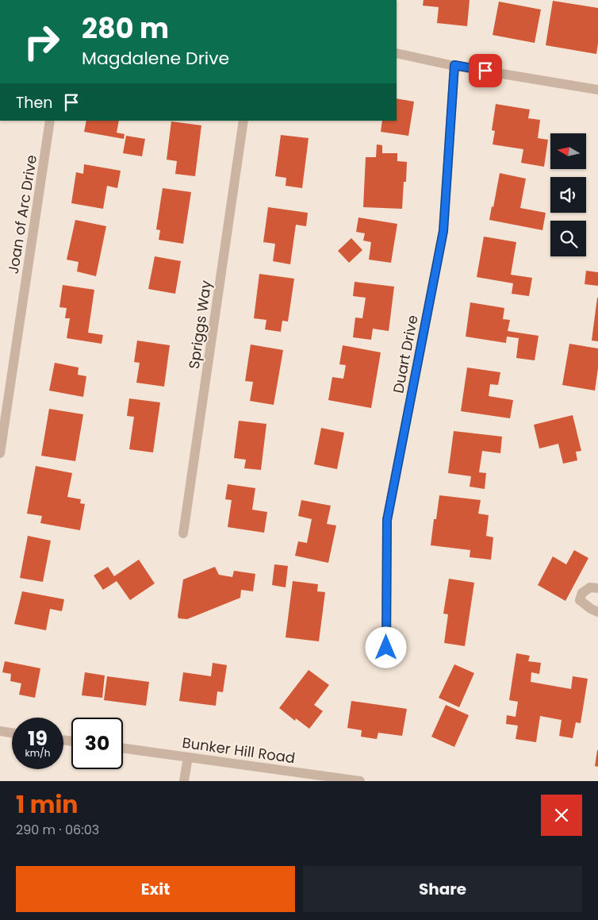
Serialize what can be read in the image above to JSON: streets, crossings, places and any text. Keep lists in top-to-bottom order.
{
  "streets": {
    "street": [
      "Joan of Arc Drive",
      "Spriggs Way",
      "Duart Drive",
      "Bunker Hill Road"
    ]
  },
  "north": "left",
  "page": {
    "turn": ["280 m", "Magdalene Drive"],
    "then": "Then",
    "speed": "19 km/h",
    "limit": "30",
    "heading": ["1 min", "290 m · 06:03"],
    "buttons": ["Exit", "Share"]
  }
}
